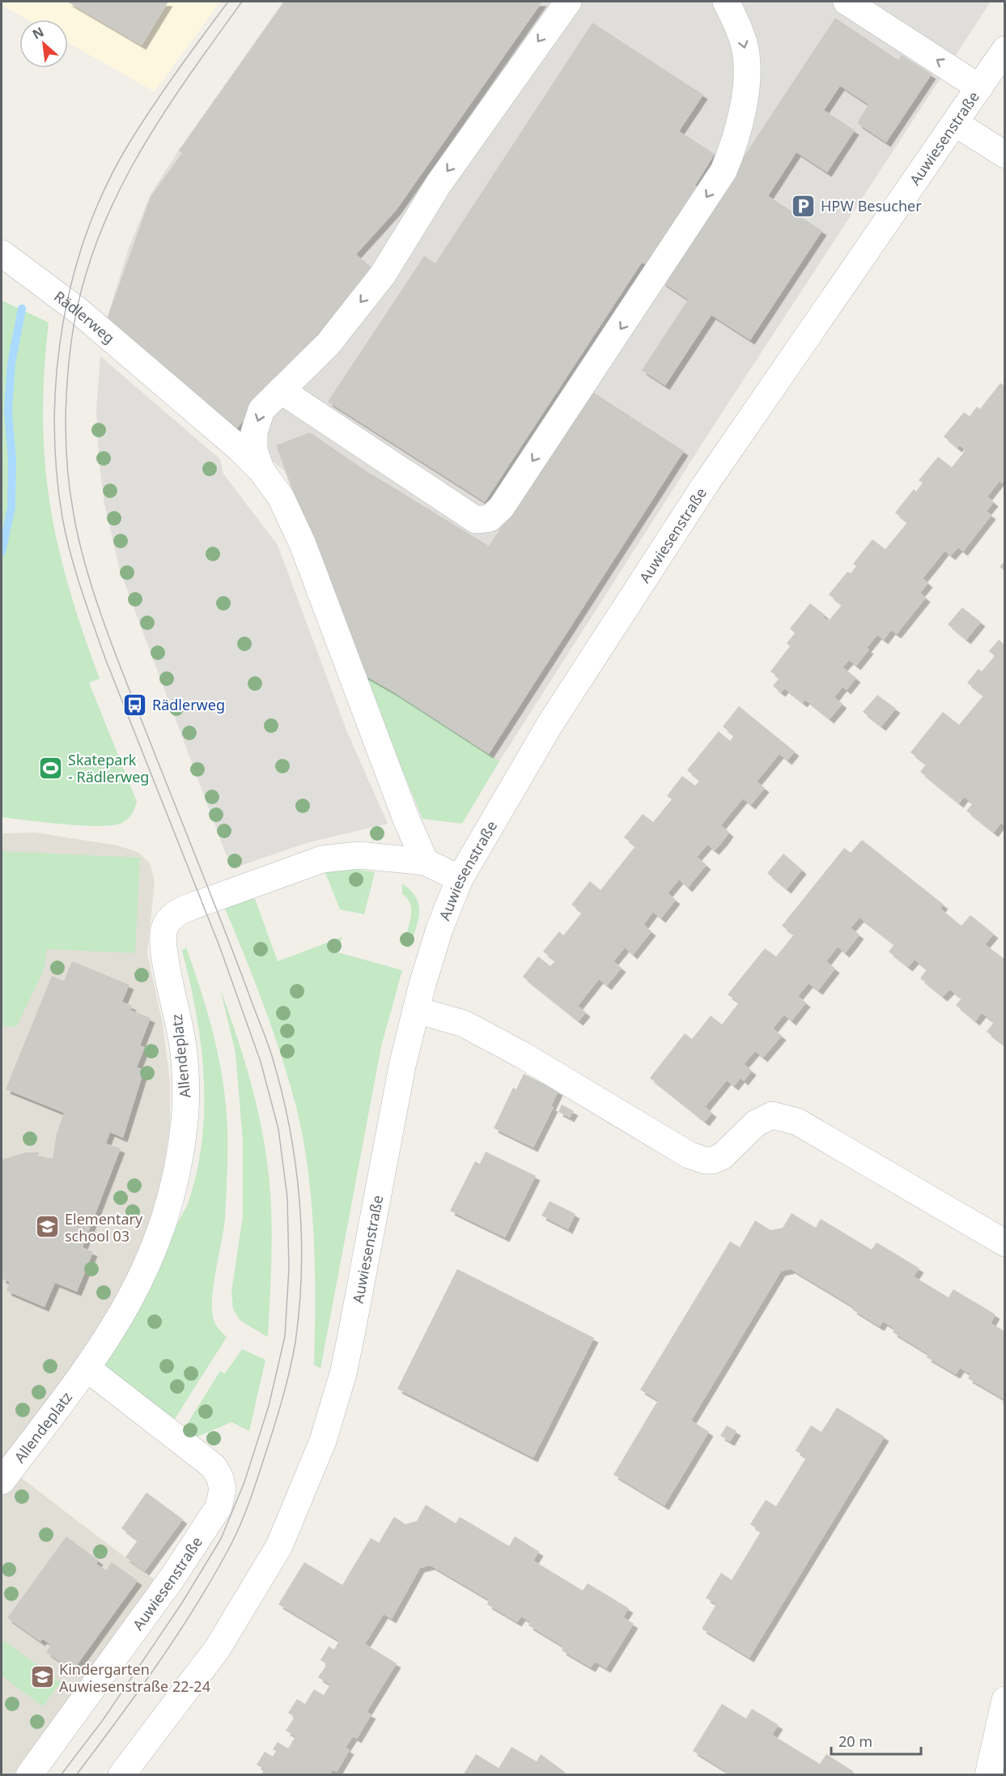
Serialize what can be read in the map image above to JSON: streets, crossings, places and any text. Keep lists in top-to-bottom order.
{
  "streets": {
    "street": ["Auwiesenstraße", "Rädlerweg", "Allendeplatz"]
  },
  "crossings": [
    ["Auwiesenstraße", "Allendeplatz"],
    ["Rädlerweg", "Allendeplatz"]
  ],
  "places": {
    "parking": ["HPW Besucher"],
    "bus stop": ["Rädlerweg"],
    "sports": ["Skatepark - Rädlerweg"],
    "school or university": ["Elementary school 03", "Kindergarten Auwiesenstraße 22-24"]
  },
  "scale_bar": "20 m",
  "north": "top left"
}
